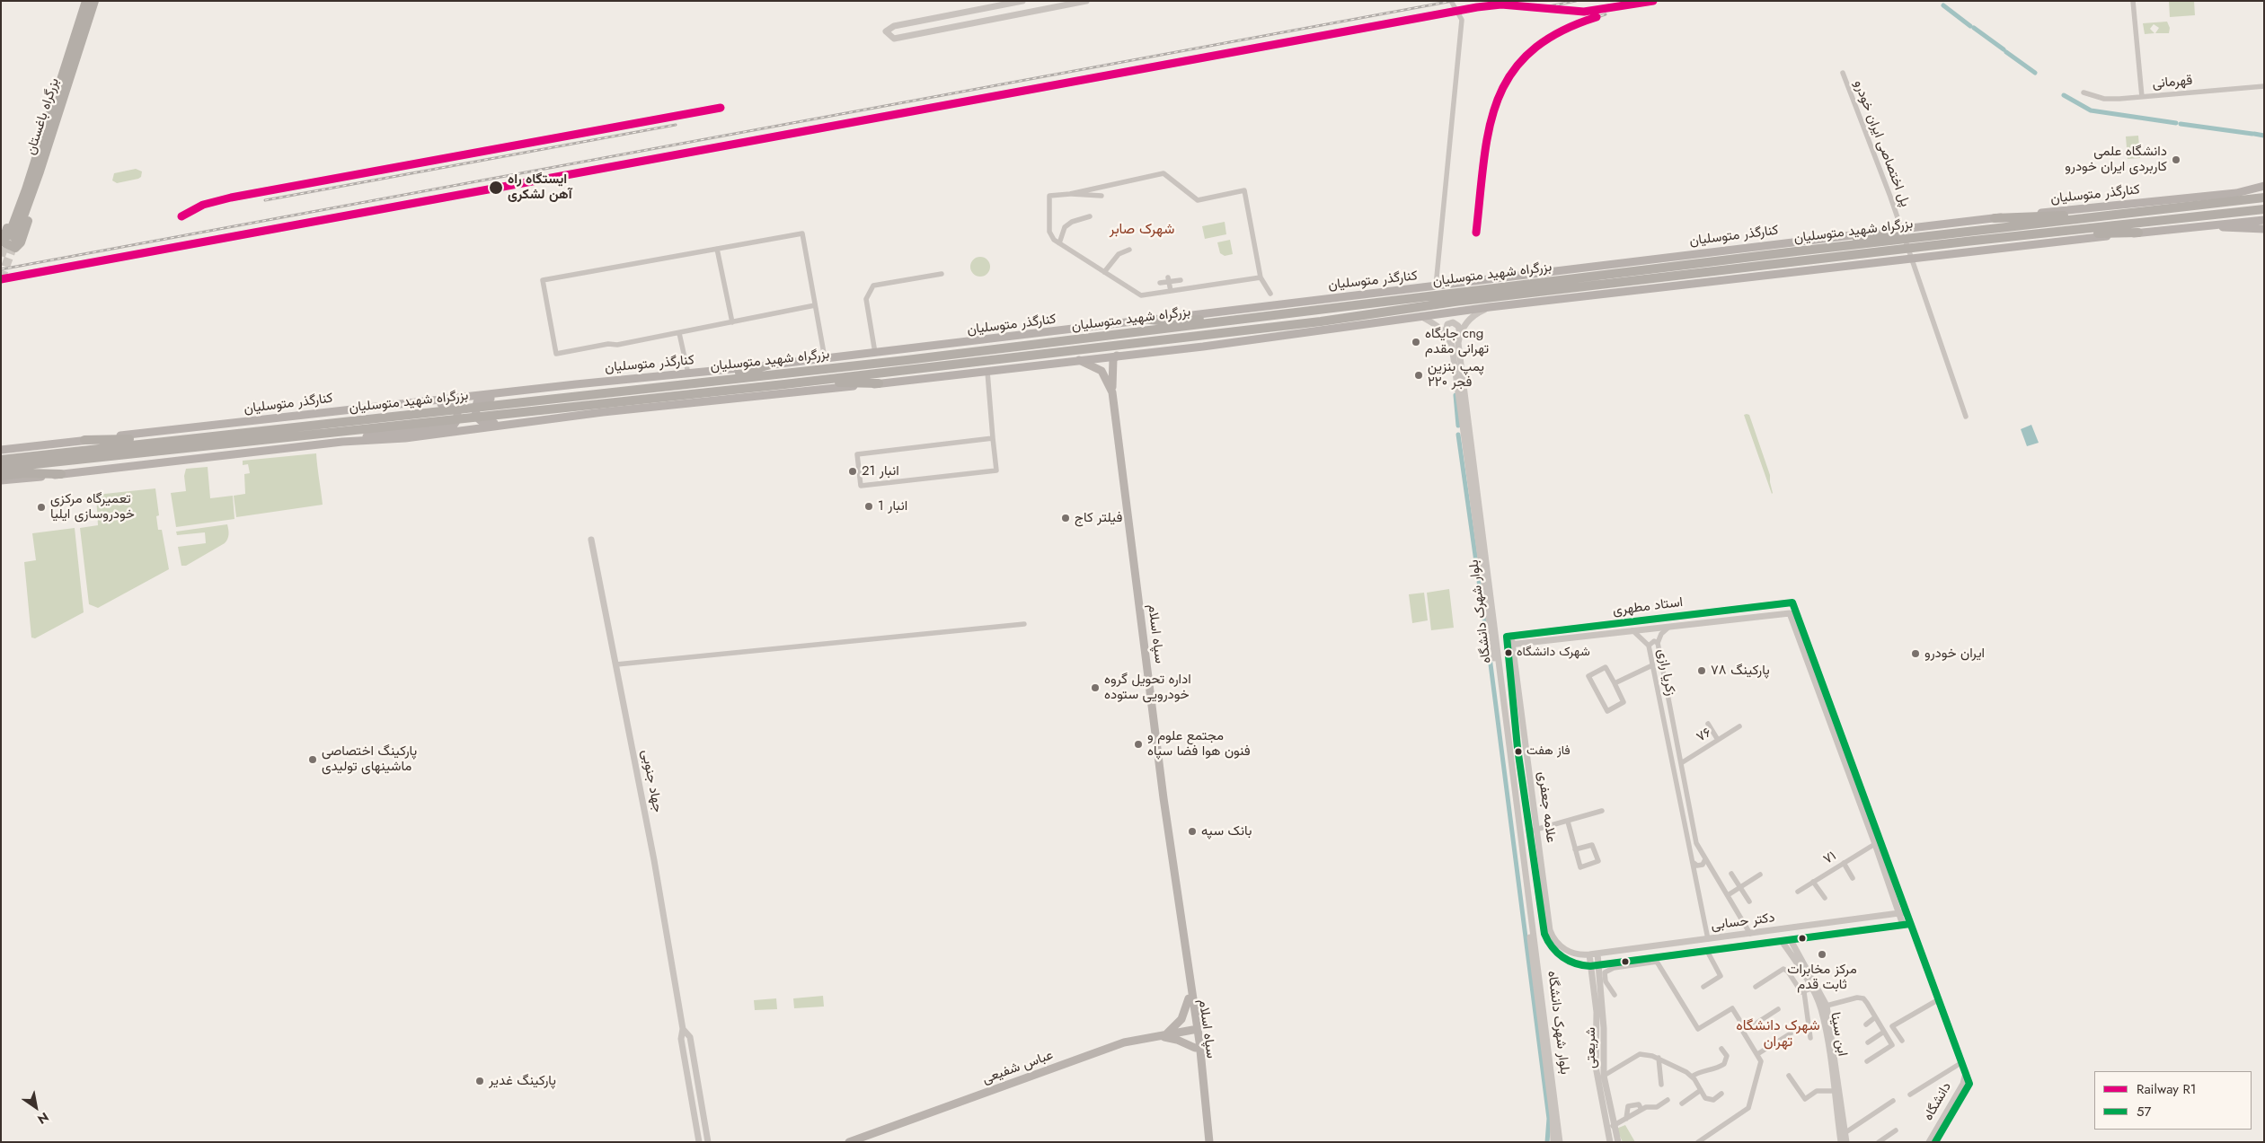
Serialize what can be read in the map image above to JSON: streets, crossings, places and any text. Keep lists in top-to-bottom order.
{
  "streets": {
    "highway": ["بزرگراه باغستان", "بزرگراه شهید متوسلیان"],
    "main road": ["کنارگذر متوسلیان", "سپاه اسلام", "عباس شفیعی"],
    "street": [
      "قهرمانی",
      "پل اختصاصی ایران خودرو",
      "استاد مطهری",
      "بلوار شهرک دانشگاه",
      "زکریا رازی",
      "۷۶",
      "جهاد جنوبی",
      "علامه جعفری",
      "۷۱",
      "دکتر حسابی",
      "ابن سینا",
      "شریعتی",
      "دانشگاه"
    ]
  },
  "crossings": [
    ["استاد مطهری", "علامه جعفری"],
    ["سپاه اسلام", "عباس شفیعی"],
    ["زکریا رازی", "۷۶"],
    ["زکریا رازی", "دکتر حسابی"],
    ["علامه جعفری", "دکتر حسابی"],
    ["علامه جعفری", "شریعتی"],
    ["دکتر حسابی", "ابن سینا"],
    ["دکتر حسابی", "شریعتی"]
  ],
  "districts": ["شهرک صابر", "شهرک دانشگاه تهران"],
  "places": [
    "دانشگاه علمی کاربردی ایران خودرو",
    "ایستگاه راه آهن لشکری",
    "جایگاه cng تهرانی مقدم",
    "پمپ بنزین ۲۲۰ فجر",
    "انبار 21",
    "انبار 1",
    "تعمیرگاه مرکزی خودروسازی ایلیا",
    "فیلتر کاج",
    "شهرک دانشگاه",
    "ایران خودرو",
    "پارکینگ ۷۸",
    "اداره تحویل گروه خودرویی ستوده",
    "مجتمع علوم و فنون هوا فضا سپاه",
    "فاز هفت",
    "پارکینگ اختصاصی ماشینهای تولیدی",
    "بانک سپه",
    "مرکز مخابرات ثابت قدم",
    "پارکینگ غدیر"
  ],
  "lines": ["rail line R1", "transit line 57"],
  "legend": ["Railway R1", "57"],
  "north": "bottom right"
}
